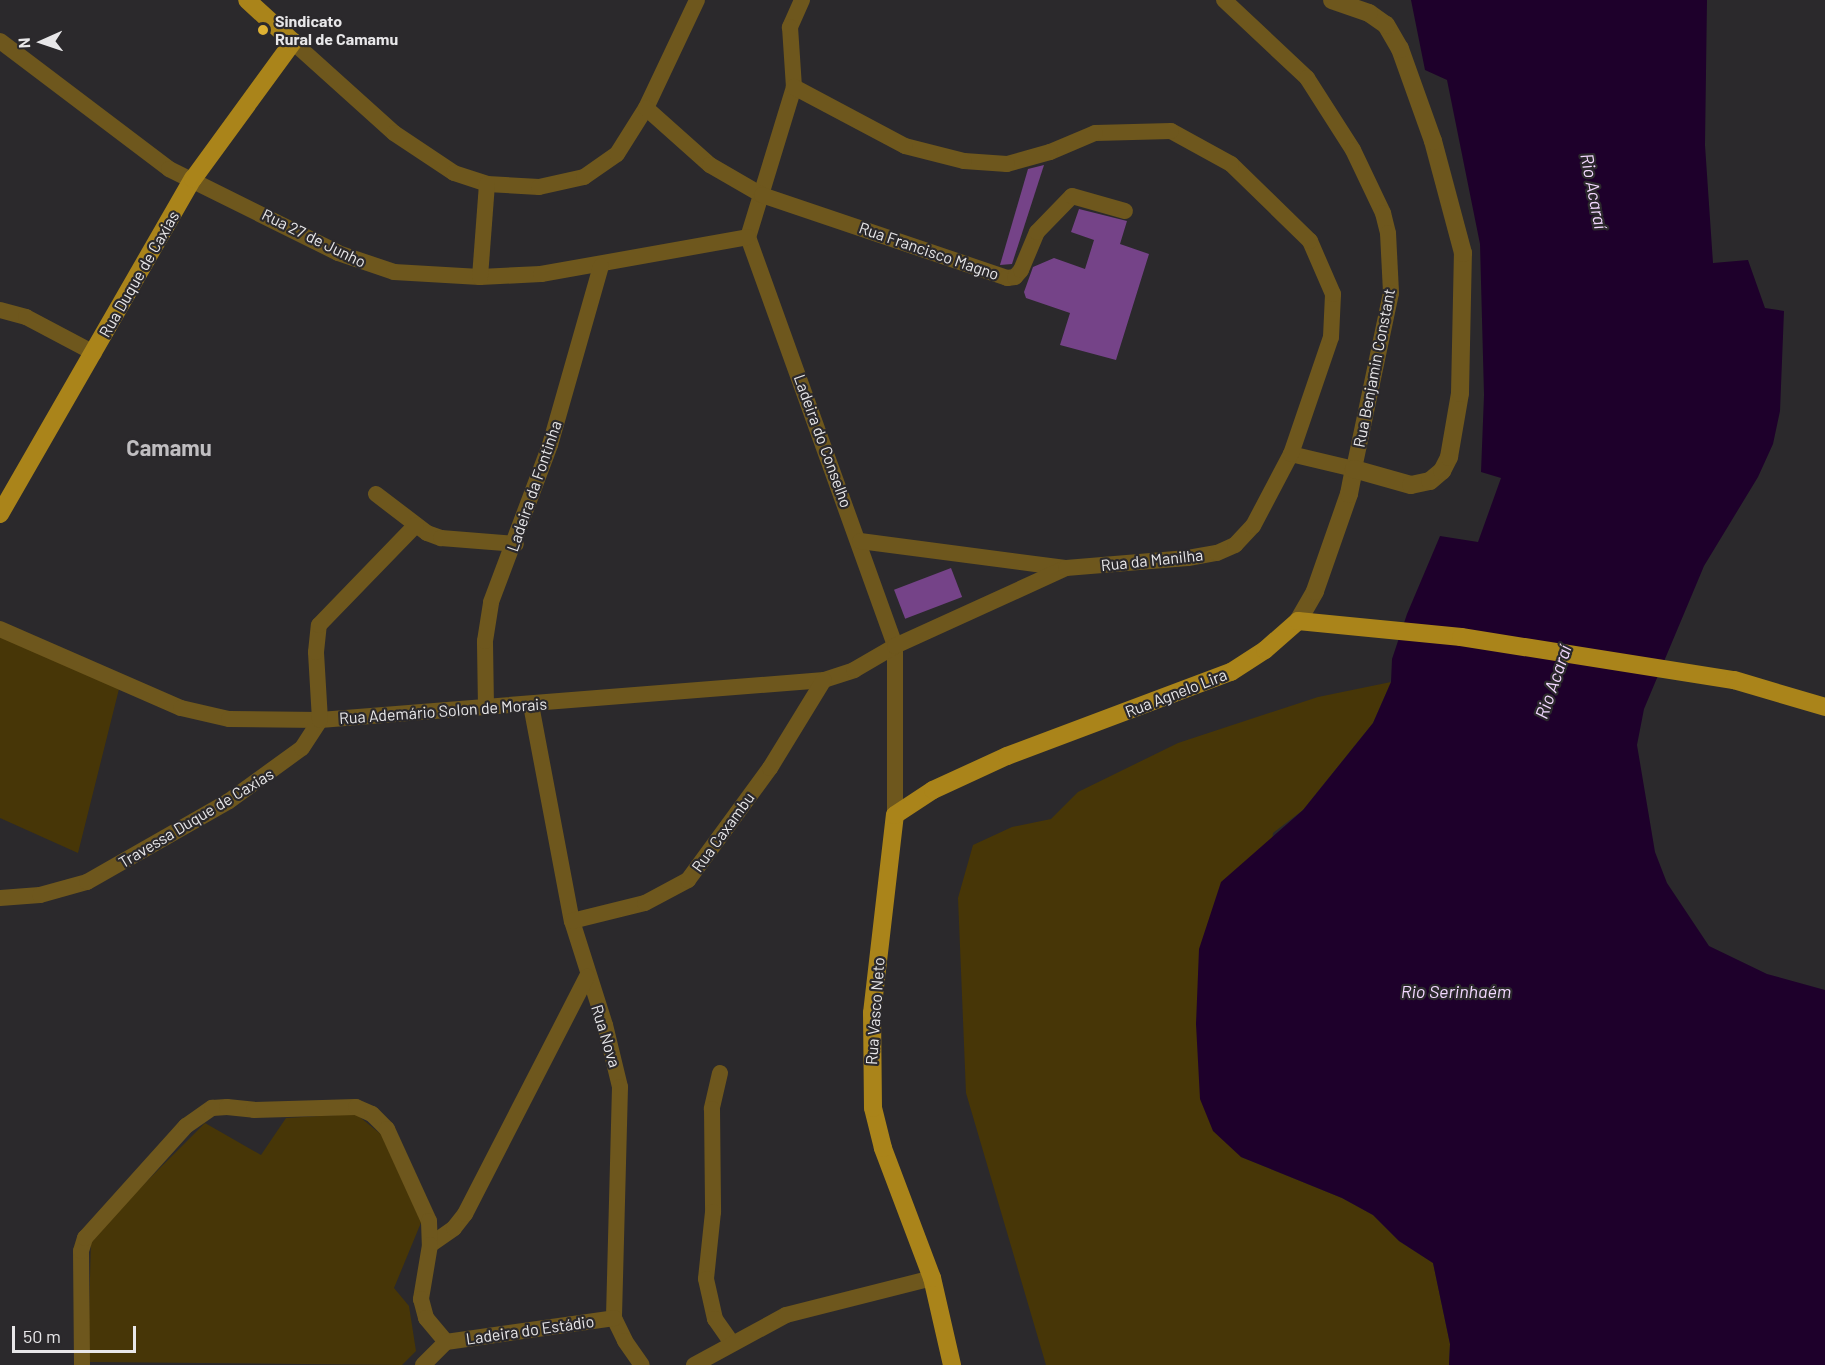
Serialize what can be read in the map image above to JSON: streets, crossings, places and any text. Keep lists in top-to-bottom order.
{
  "streets": {
    "main road": ["Rua Duque de Caxias", "Rua Agnelo Lira", "Rua Vasco Neto"],
    "street": [
      "Rua 27 de Junho",
      "Rua Francisco Magno",
      "Rua Benjamin Constant",
      "Ladeira do Conselho",
      "Ladeira da Fontinha",
      "Rua da Manilha",
      "Rua Ademário Solon de Morais",
      "Travessa Duque de Caxias",
      "Rua Caxambu",
      "Rua Nova",
      "Ladeira do Estádio"
    ]
  },
  "crossings": [
    ["Rua 27 de Junho", "Rua Duque de Caxias"],
    ["Rua 27 de Junho", "Ladeira do Conselho"],
    ["Rua 27 de Junho", "Ladeira da Fontinha"],
    ["Rua Benjamin Constant", "Rua Agnelo Lira"],
    ["Ladeira do Conselho", "Rua da Manilha"],
    ["Ladeira do Conselho", "Rua Ademário Solon de Morais"],
    ["Ladeira do Conselho", "Rua Vasco Neto"],
    ["Ladeira da Fontinha", "Rua Ademário Solon de Morais"],
    ["Rua da Manilha", "Rua Ademário Solon de Morais"],
    ["Rua da Manilha", "Rua Vasco Neto"],
    ["Rua Agnelo Lira", "Rua Vasco Neto"],
    ["Rua Ademário Solon de Morais", "Travessa Duque de Caxias"],
    ["Rua Ademário Solon de Morais", "Rua Caxambu"],
    ["Rua Ademário Solon de Morais", "Rua Vasco Neto"],
    ["Rua Ademário Solon de Morais", "Rua Nova"],
    ["Rua Caxambu", "Rua Nova"],
    ["Rua Nova", "Ladeira do Estádio"]
  ],
  "districts": ["Camamu"],
  "water": ["Rio Acaraí", "Rio Serinhaém"],
  "places": ["Sindicato Rural de Camamu"],
  "scale_bar": "50 m",
  "north": "left"
}
